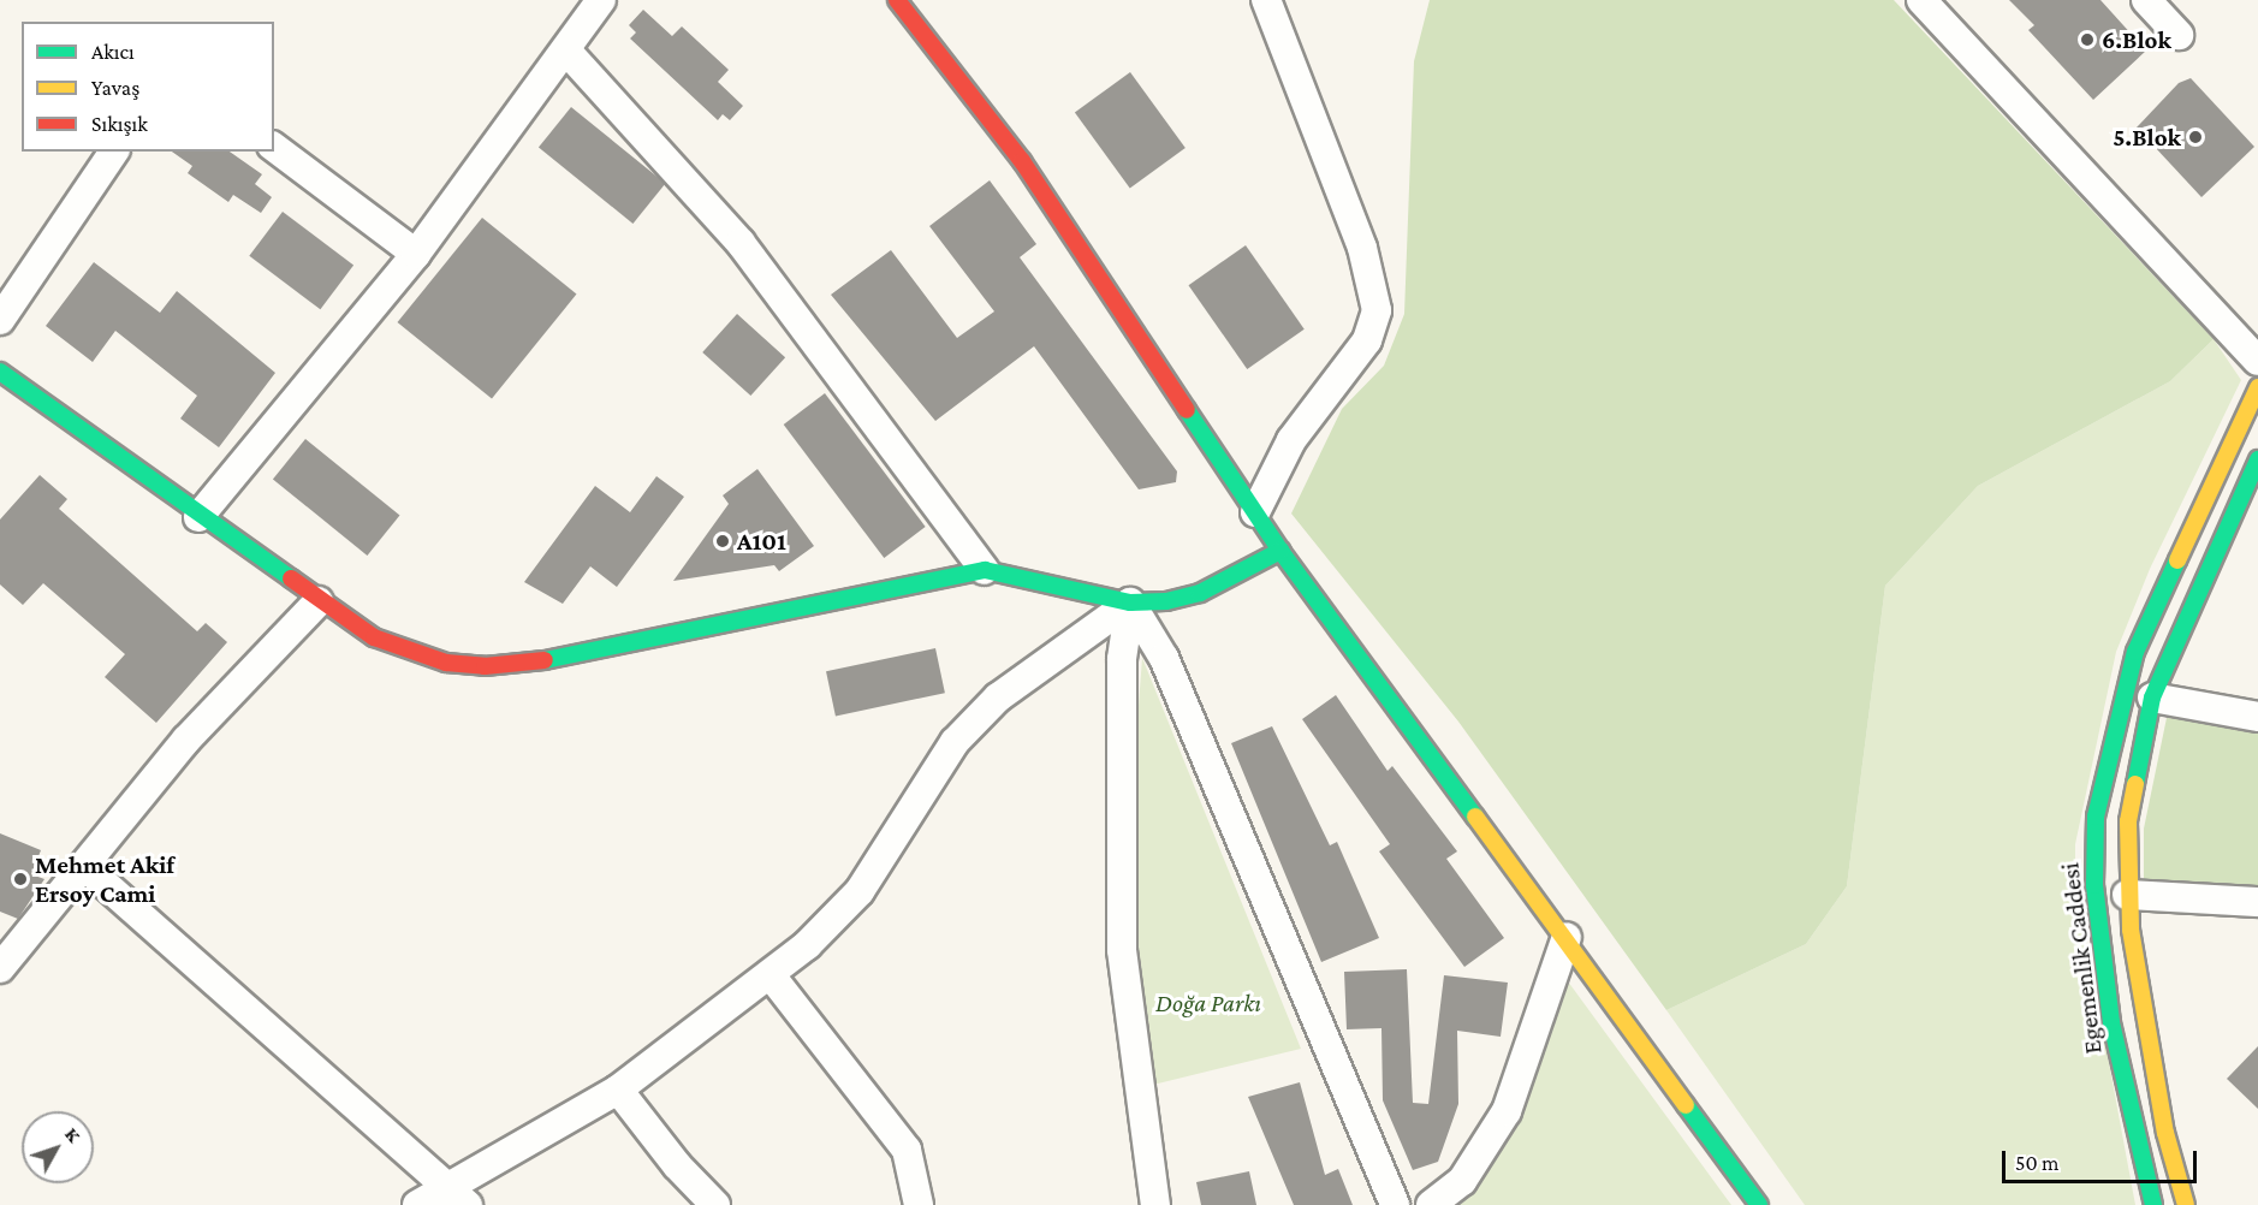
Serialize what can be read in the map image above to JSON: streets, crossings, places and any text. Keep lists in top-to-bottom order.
{
  "streets": {
    "street": ["Egemenlik Caddesi"]
  },
  "parks": ["Doğa Parkı"],
  "places": [
    "6.Blok",
    "5.Blok",
    "A101",
    "Mehmet Akif Ersoy Cami"
  ],
  "legend": ["Akıcı", "Yavaş", "Sıkışık"],
  "scale_bar": "50 m",
  "north": "top right"
}
